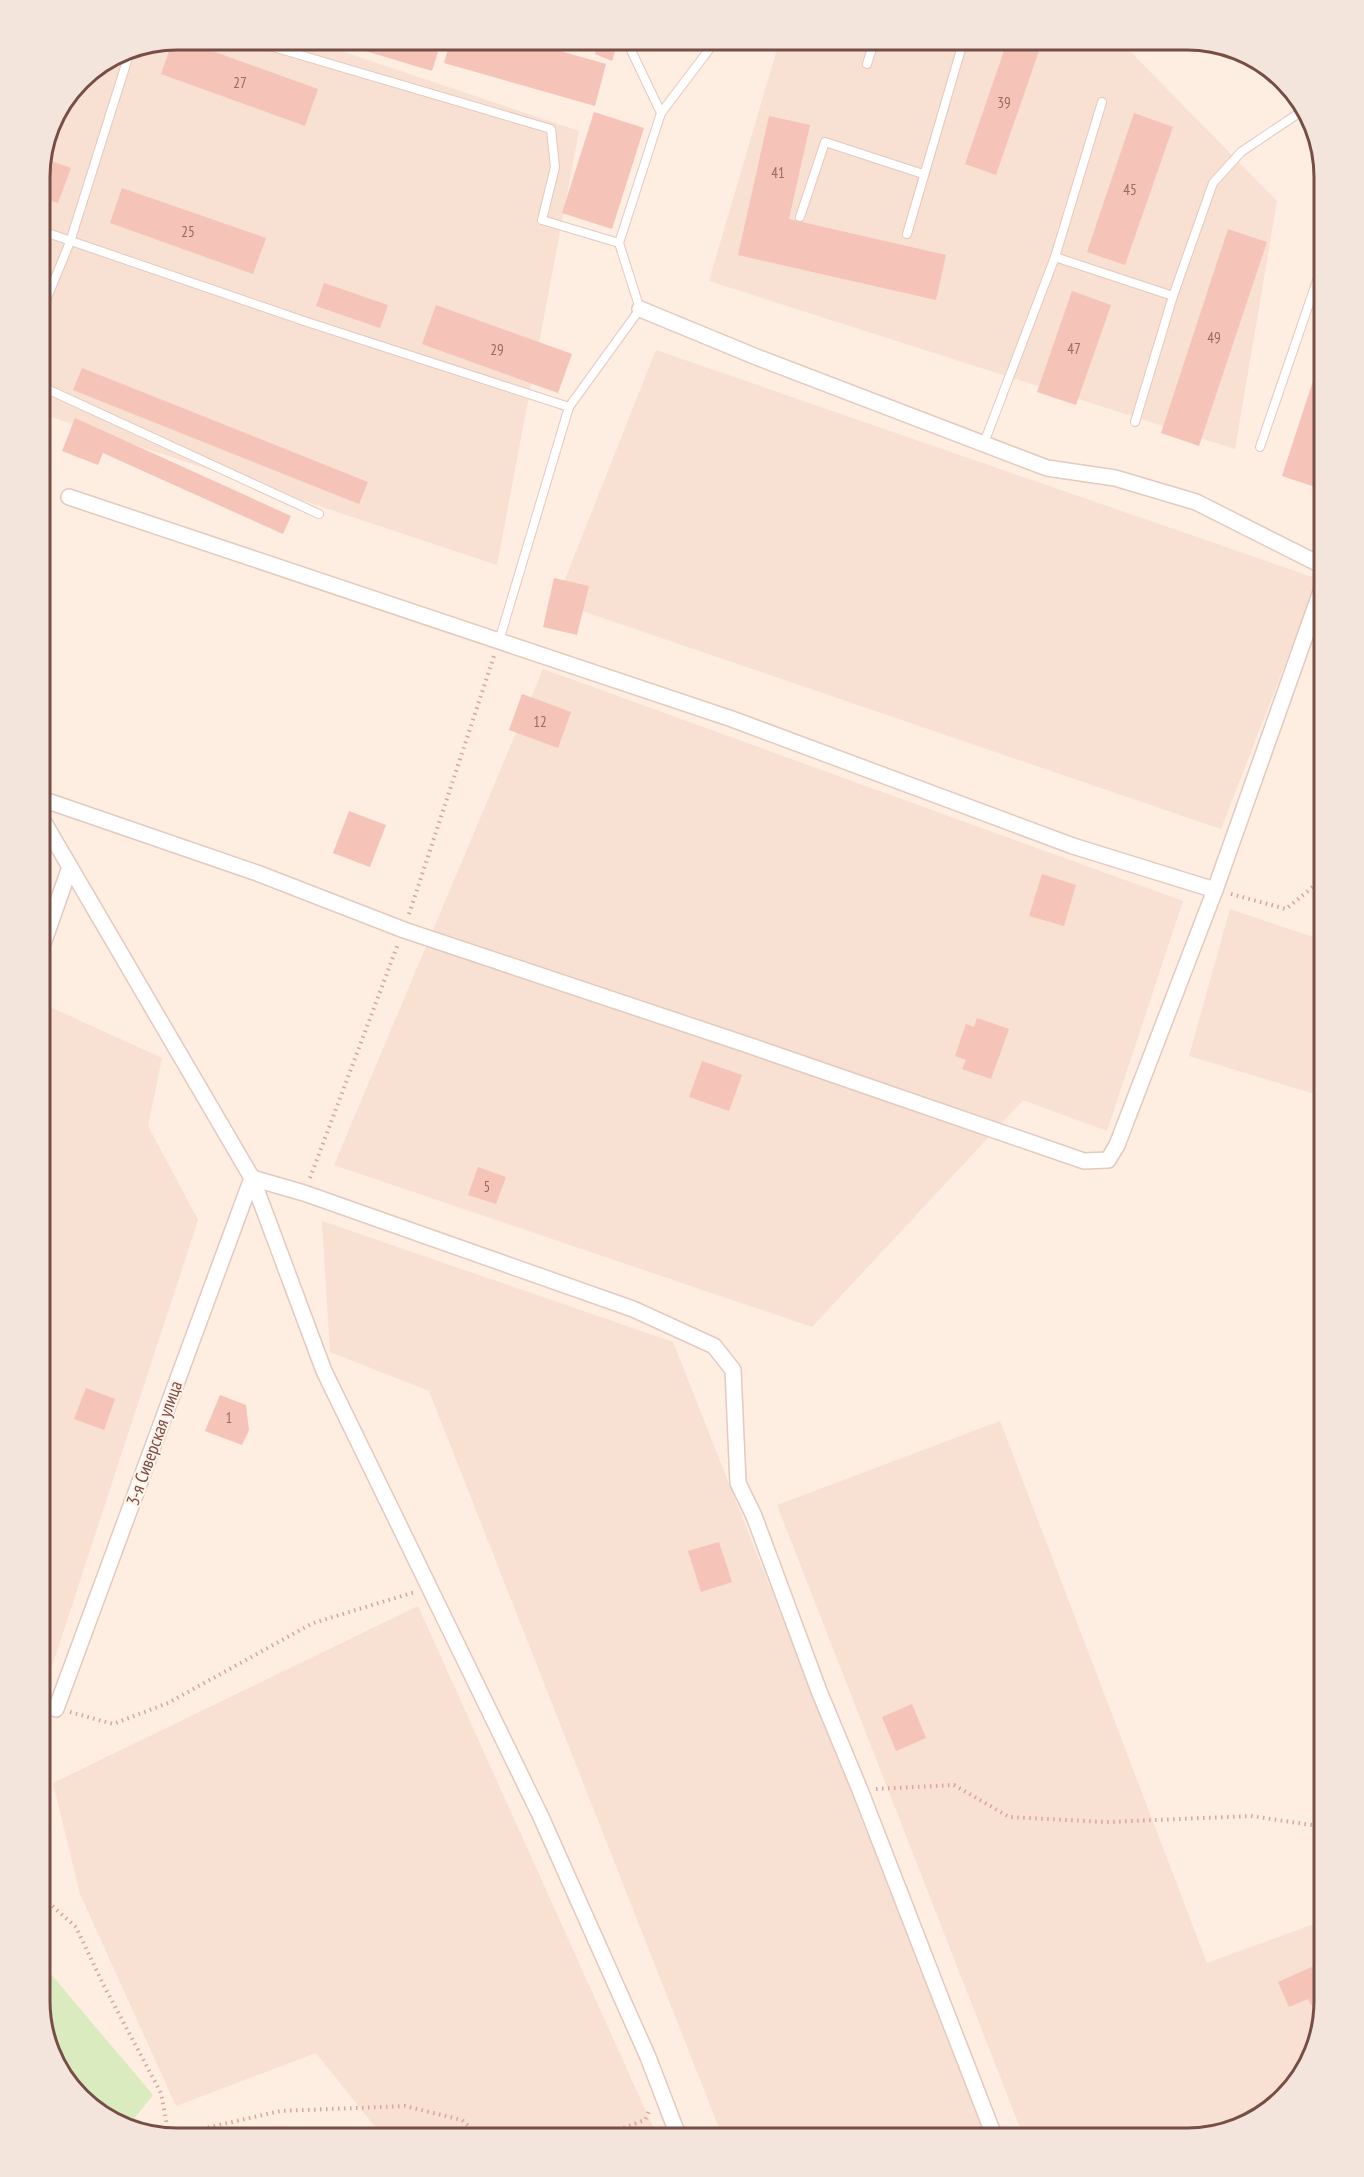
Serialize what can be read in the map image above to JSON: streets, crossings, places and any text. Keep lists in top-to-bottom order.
{
  "streets": {
    "street": ["3-я Сиверская улица"]
  },
  "house_numbers": [
    "27",
    "39",
    "41",
    "45",
    "25",
    "49",
    "47",
    "29",
    "12",
    "5",
    "1"
  ]
}
